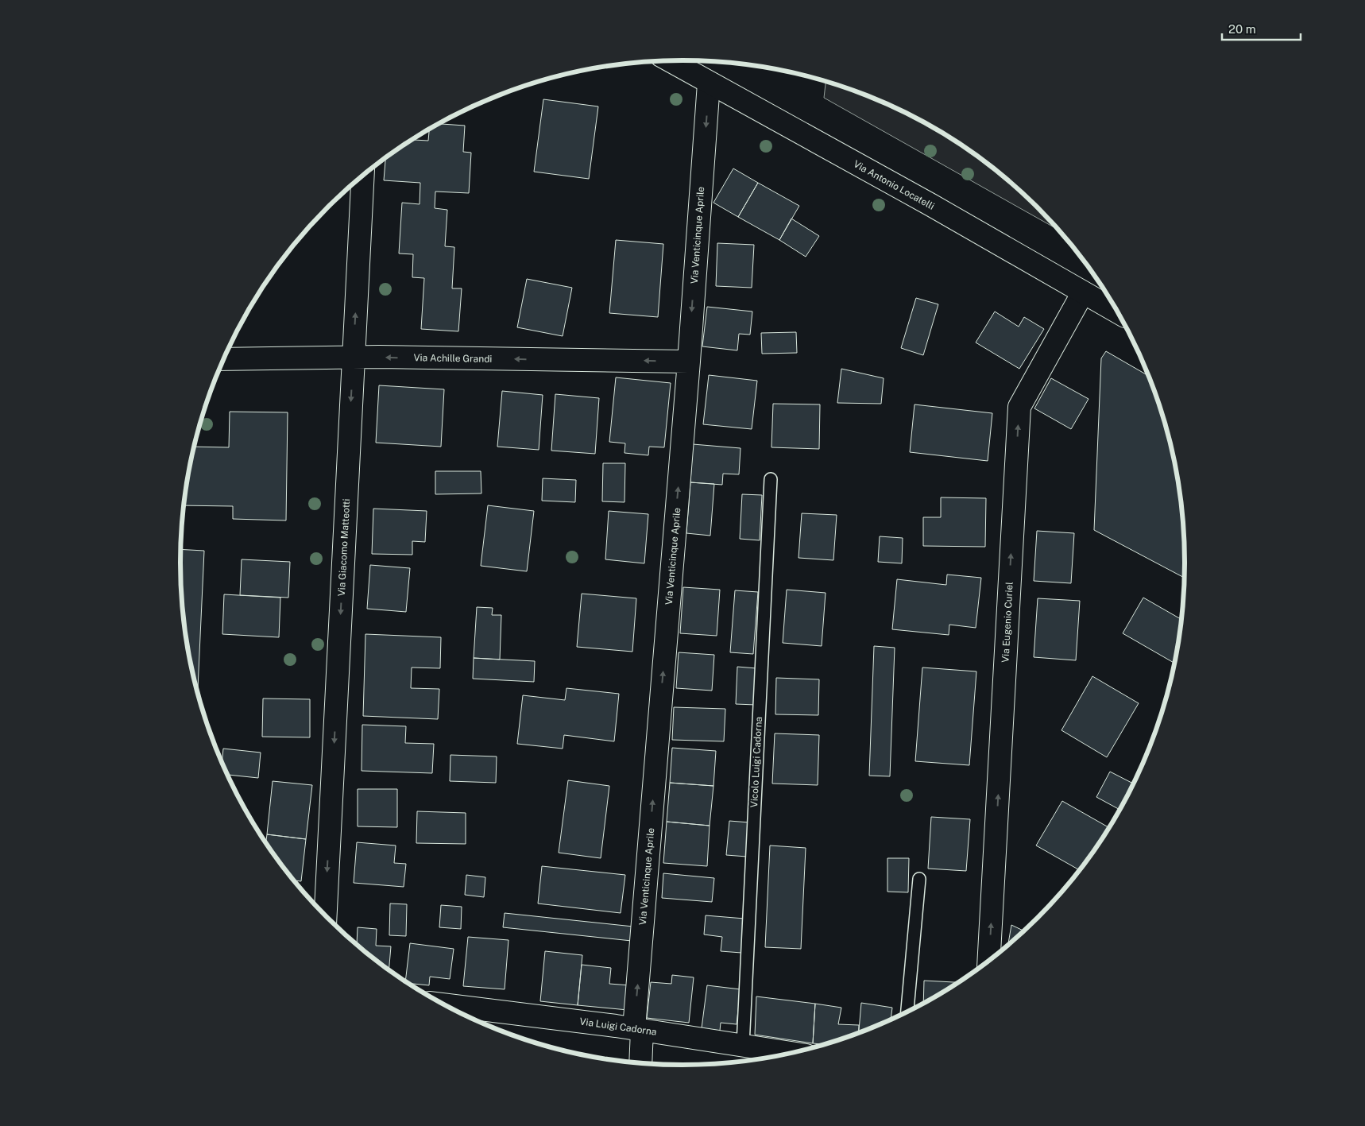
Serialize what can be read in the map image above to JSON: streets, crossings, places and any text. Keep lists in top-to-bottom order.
{
  "streets": {
    "street": [
      "Via Antonio Locatelli",
      "Via Venticinque Aprile",
      "Via Achille Grandi",
      "Via Giacomo Matteotti",
      "Via Eugenio Curiel",
      "Via Luigi Cadorna"
    ],
    "lane": ["Vicolo Luigi Cadorna"]
  },
  "crossings": [
    ["Via Antonio Locatelli", "Via Venticinque Aprile"],
    ["Via Antonio Locatelli", "Via Eugenio Curiel"],
    ["Via Venticinque Aprile", "Via Achille Grandi"],
    ["Via Venticinque Aprile", "Via Luigi Cadorna"],
    ["Via Achille Grandi", "Via Giacomo Matteotti"],
    ["Vicolo Luigi Cadorna", "Via Luigi Cadorna"]
  ],
  "one_way": ["Via Achille Grandi", "Via Eugenio Curiel"],
  "scale_bar": "20 m"
}
